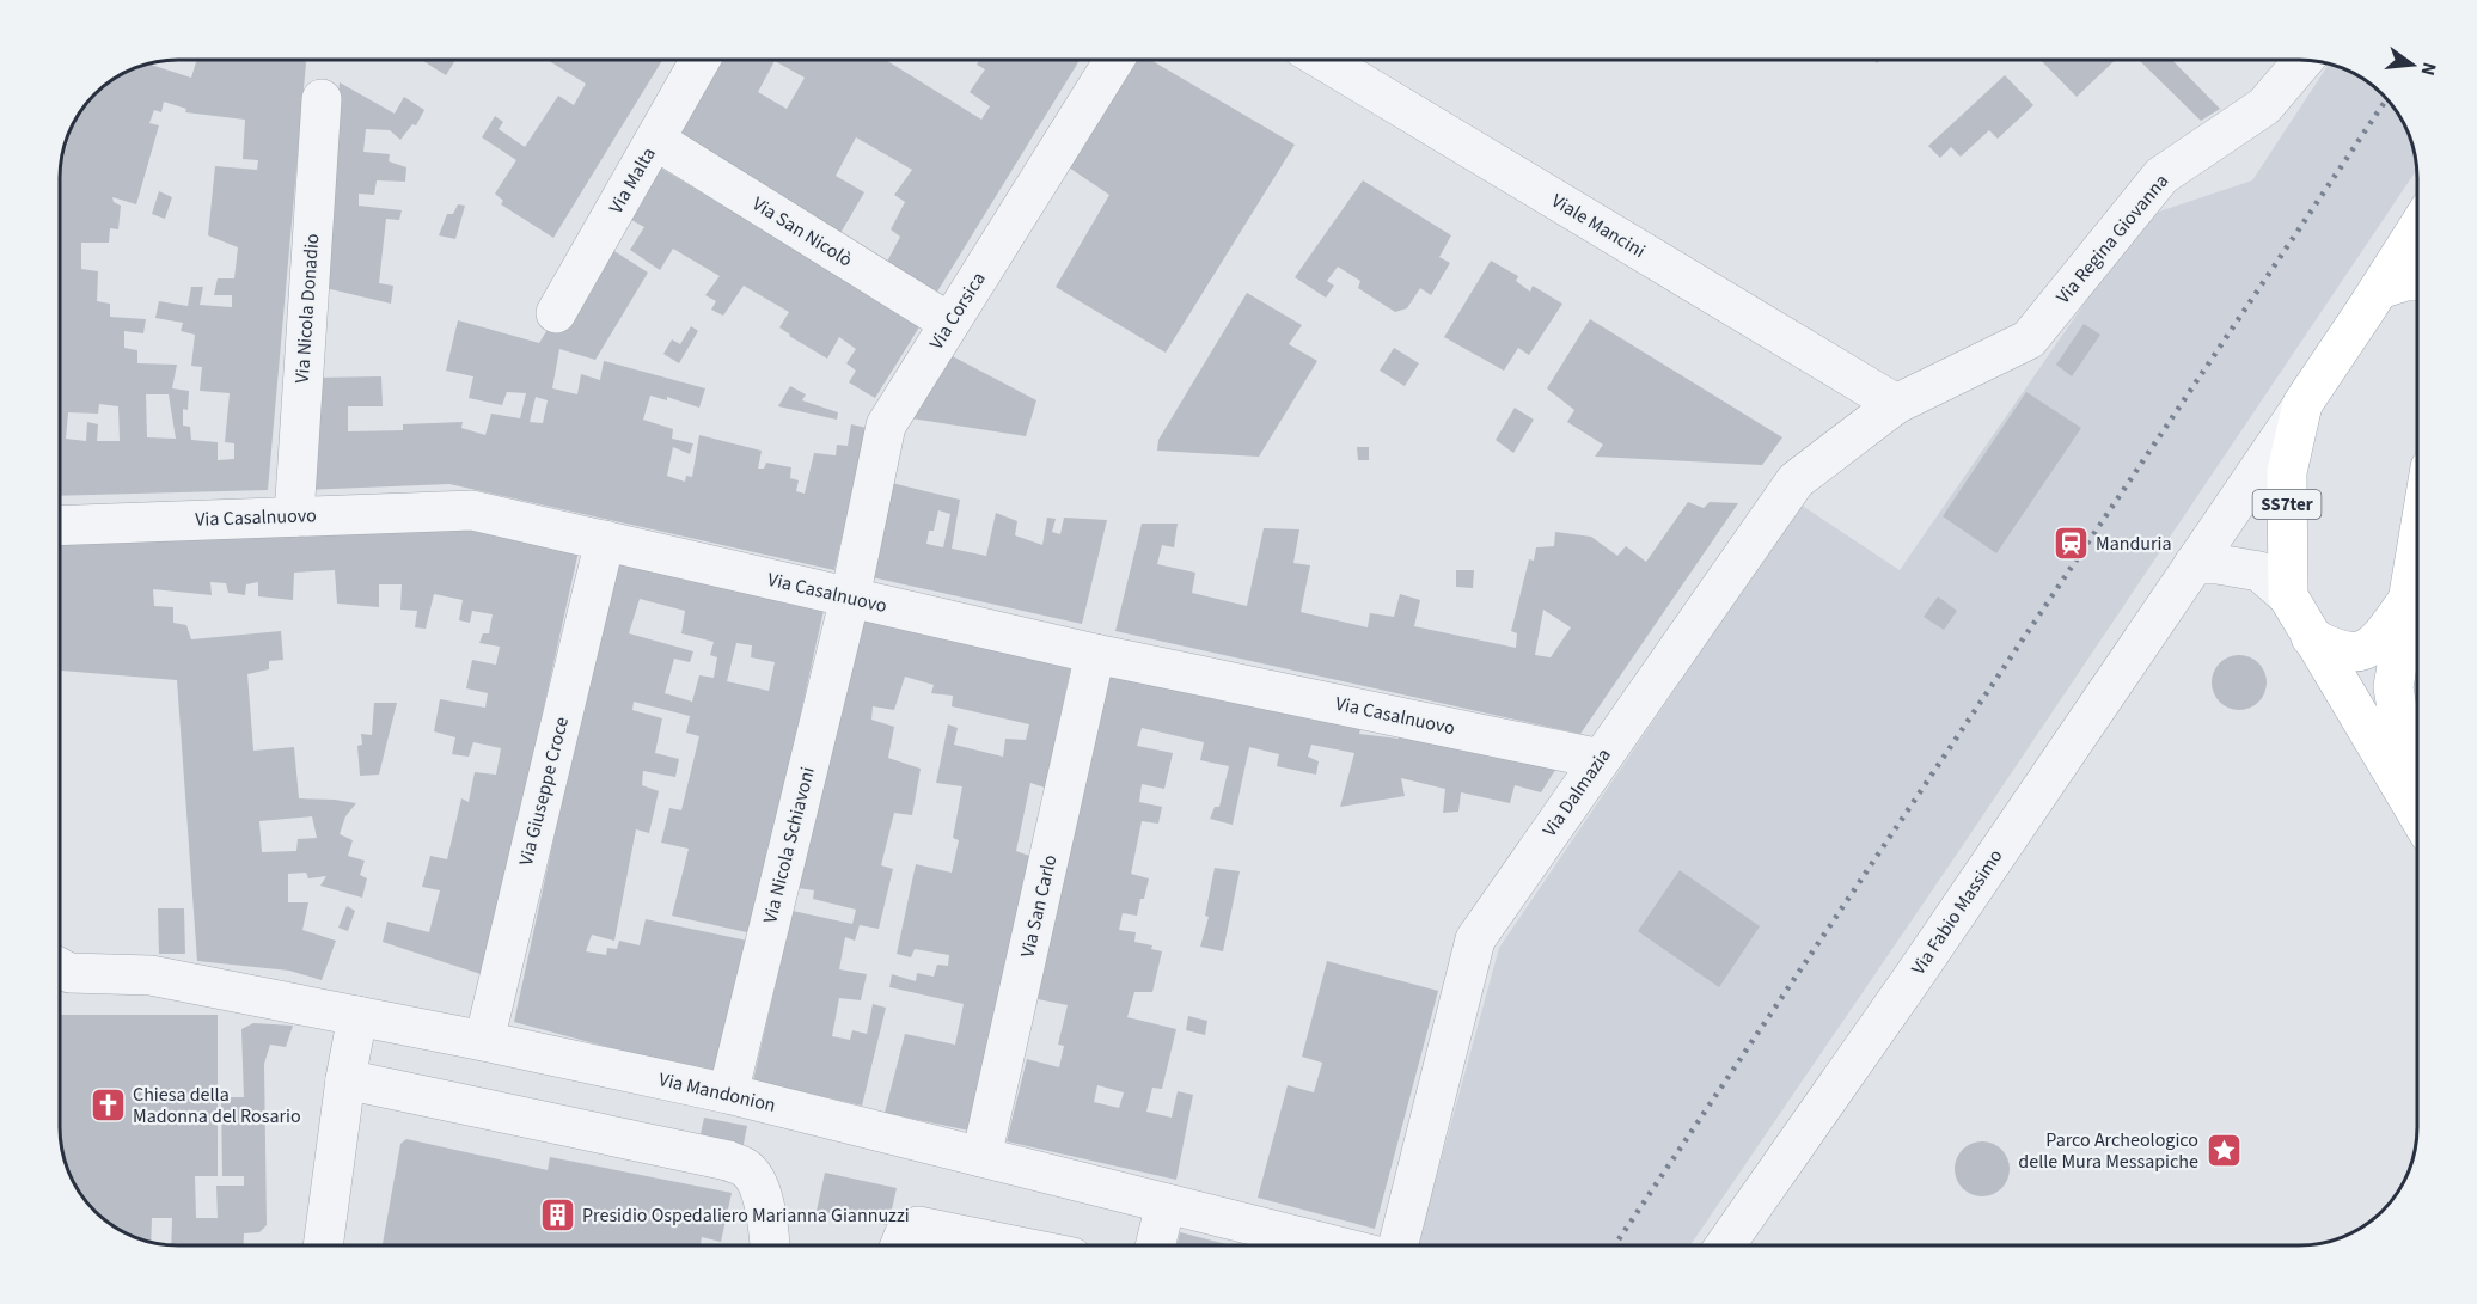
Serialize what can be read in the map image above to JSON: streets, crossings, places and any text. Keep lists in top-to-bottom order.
{
  "streets": {
    "main road": ["SS7ter"],
    "street": [
      "Via Malta",
      "Viale Mancini",
      "Via San Nicolò",
      "Via Regina Giovanna",
      "Via Nicola Donadio",
      "Via Corsica",
      "Via Casalnuovo",
      "Via Giuseppe Croce",
      "Via Dalmazia",
      "Via Nicola Schiavoni",
      "Via San Carlo",
      "Via Fabio Massimo",
      "Via Mandonion"
    ]
  },
  "crossings": [
    ["Via Malta", "Via San Nicolò"],
    ["Viale Mancini", "Via Regina Giovanna"],
    ["Viale Mancini", "Via Dalmazia"],
    ["Via San Nicolò", "Via Corsica"],
    ["Via Regina Giovanna", "Via Dalmazia"],
    ["Via Nicola Donadio", "Via Casalnuovo"],
    ["Via Corsica", "Via Casalnuovo"],
    ["Via Corsica", "Via Nicola Schiavoni"],
    ["SS7ter", "Via Fabio Massimo"],
    ["Via Casalnuovo", "Via Giuseppe Croce"],
    ["Via Casalnuovo", "Via Dalmazia"],
    ["Via Casalnuovo", "Via Nicola Schiavoni"],
    ["Via Casalnuovo", "Via San Carlo"],
    ["Via Giuseppe Croce", "Via Mandonion"],
    ["Via Nicola Schiavoni", "Via Mandonion"],
    ["Via San Carlo", "Via Mandonion"]
  ],
  "places": {
    "station": ["Manduria"],
    "church": ["Chiesa della Madonna del Rosario"],
    "place": ["Parco Archeologico delle Mura Messapiche"],
    "building": ["Presidio Ospedaliero Marianna Giannuzzi"]
  },
  "north": "right"
}
